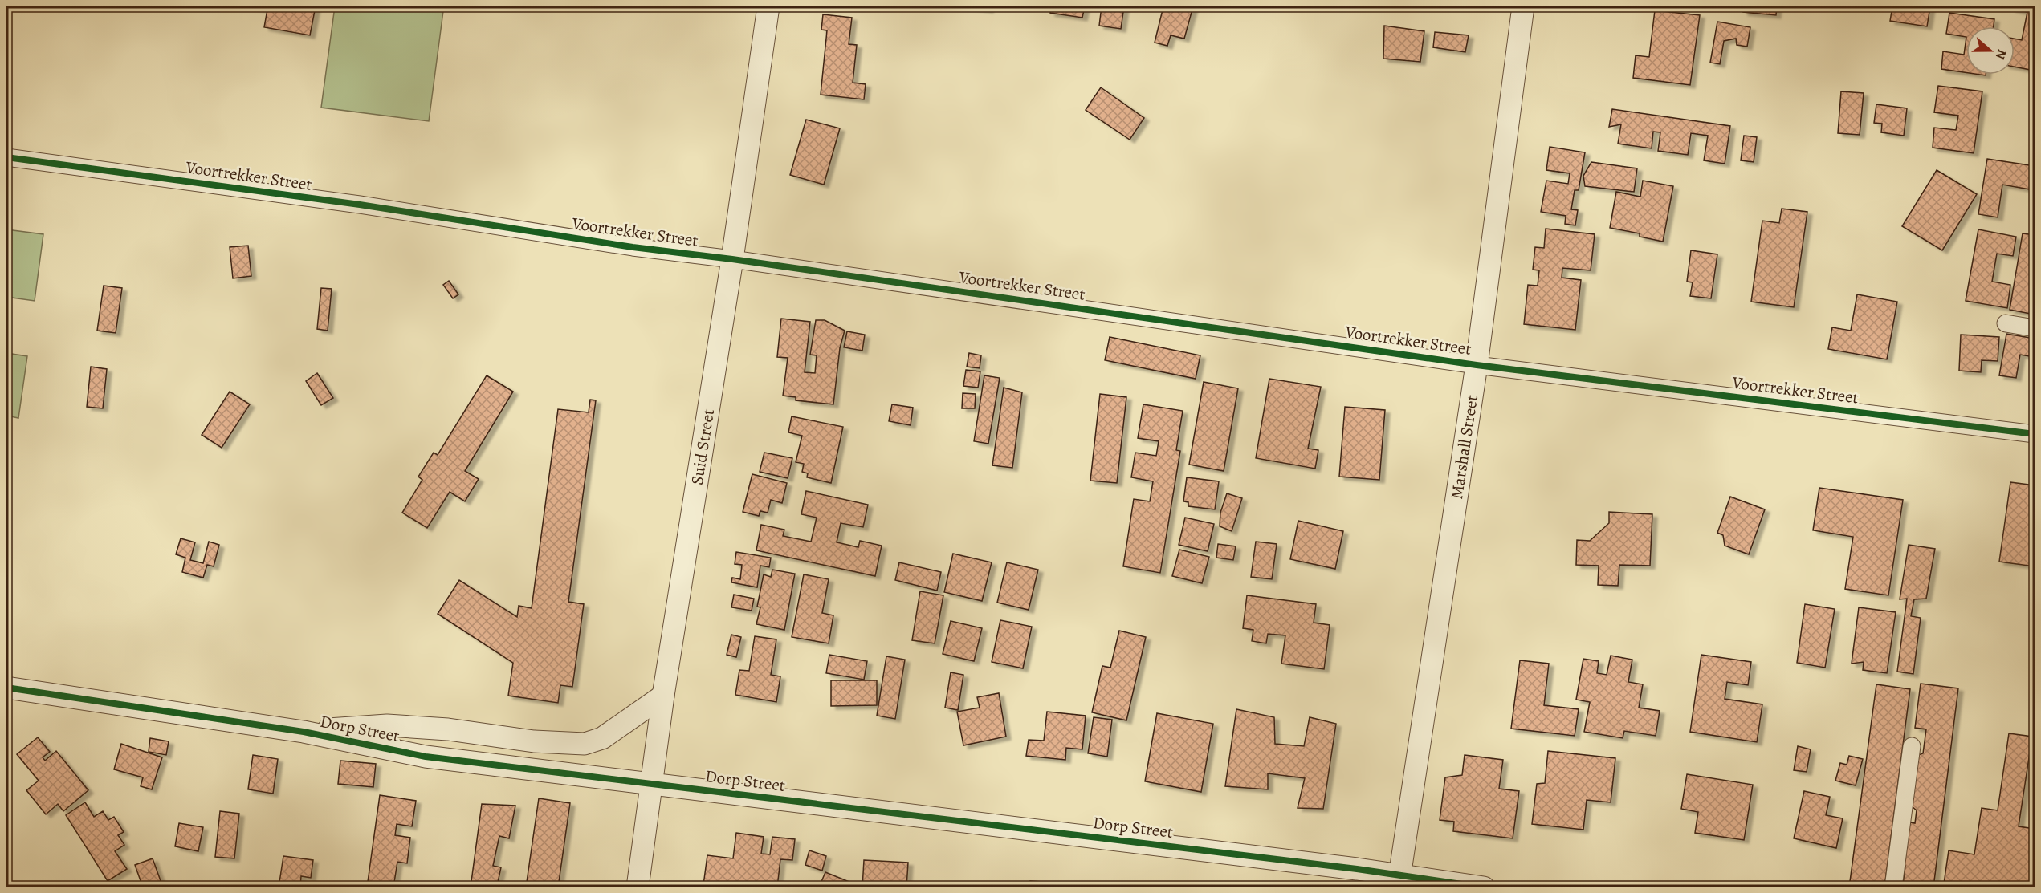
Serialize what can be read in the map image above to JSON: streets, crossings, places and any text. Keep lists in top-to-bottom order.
{
  "streets": {
    "street": [
      "Voortrekker Street",
      "Suid Street",
      "Marshall Street",
      "Dorp Street"
    ]
  },
  "crossings": [
    ["Voortrekker Street", "Suid Street"],
    ["Voortrekker Street", "Marshall Street"],
    ["Suid Street", "Dorp Street"],
    ["Marshall Street", "Dorp Street"]
  ],
  "north": "right"
}
